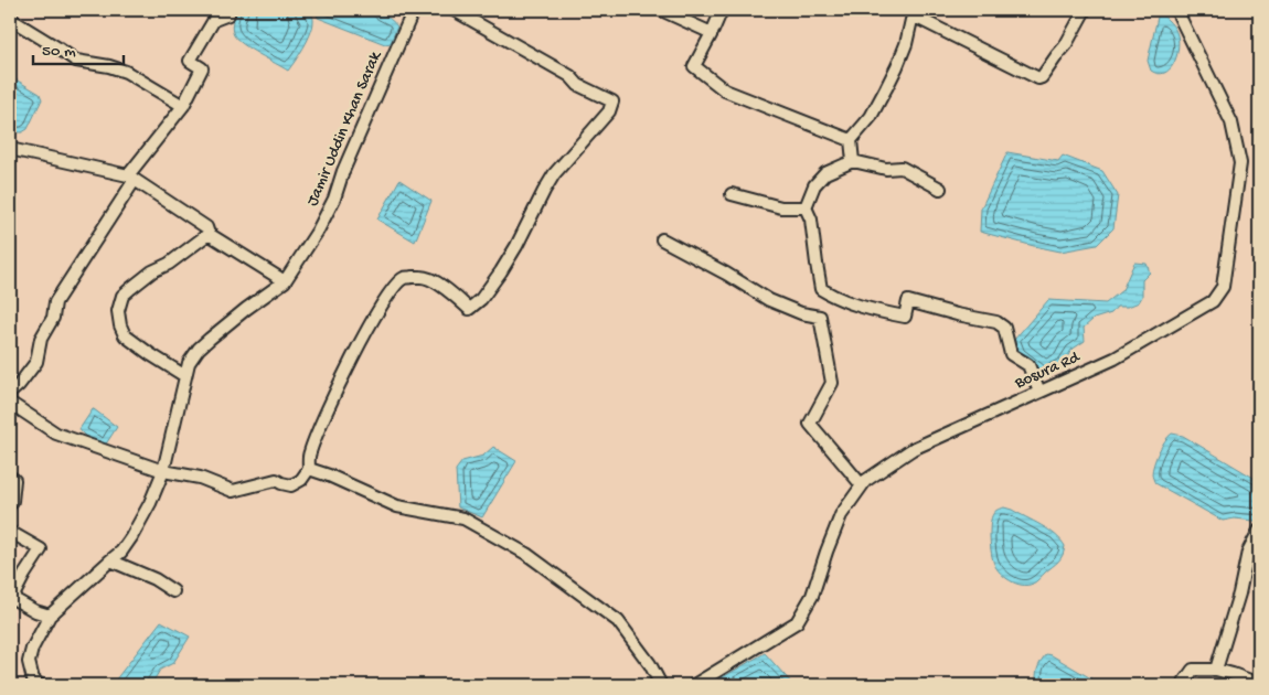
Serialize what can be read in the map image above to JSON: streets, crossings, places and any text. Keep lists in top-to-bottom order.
{
  "streets": {
    "street": ["Jamir Uddin Khan Sarak", "Bosura Rd"]
  },
  "scale_bar": "50 m"
}
